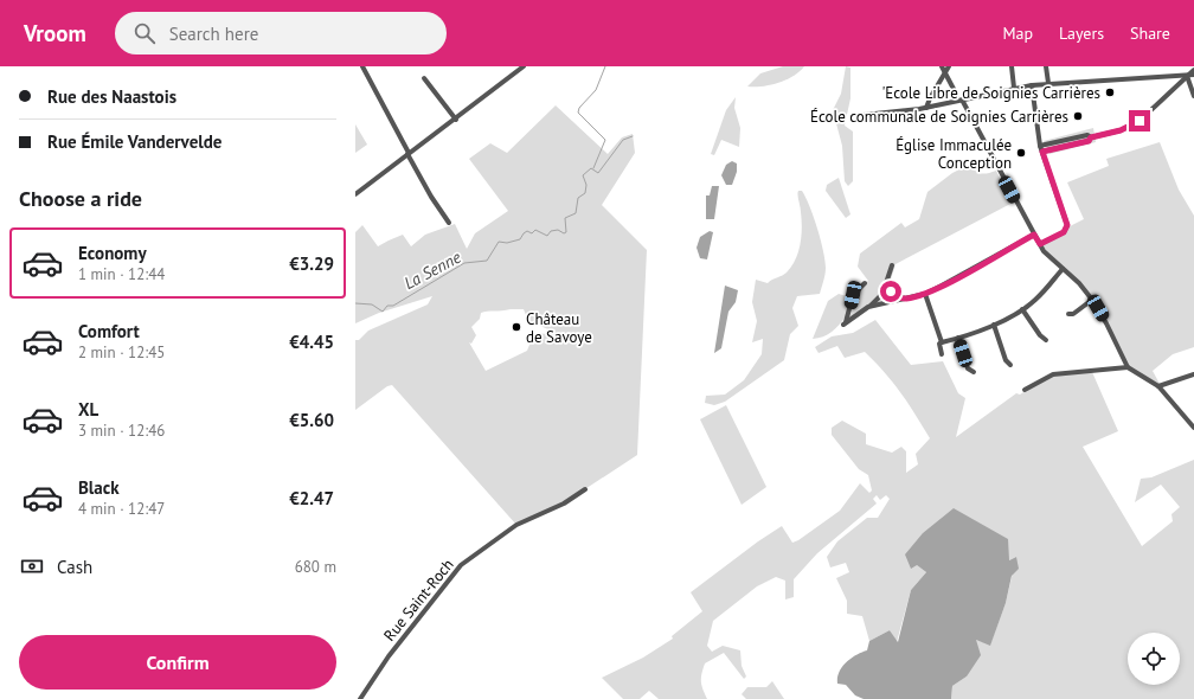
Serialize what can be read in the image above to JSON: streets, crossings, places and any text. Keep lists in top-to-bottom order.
{
  "streets": {
    "street": ["Rue Saint-Roch"]
  },
  "water": ["La Senne"],
  "places": [
    "'Ecole Libre de Soignies Carrières",
    "École communale de Soignies Carrières",
    "Église Immaculée Conception",
    "Château de Savoye"
  ],
  "page": {
    "header": "Vroom",
    "search": "Search here",
    "nav": ["Map", "Layers", "Share"],
    "banner": ["Rue des Naastois", "Rue Émile Vandervelde"],
    "heading": "Choose a ride",
    "list": [
      {
        "name": "Economy",
        "note": "1 min · 12:44",
        "value": "€3.29"
      },
      {
        "name": "Comfort",
        "note": "2 min · 12:45",
        "value": "€4.45"
      },
      {
        "name": "XL",
        "note": "3 min · 12:46",
        "value": "€5.60"
      },
      {
        "name": "Black",
        "note": "4 min · 12:47",
        "value": "€2.47"
      }
    ],
    "pay": ["Cash", "680 m"],
    "buttons": "Confirm"
  }
}
